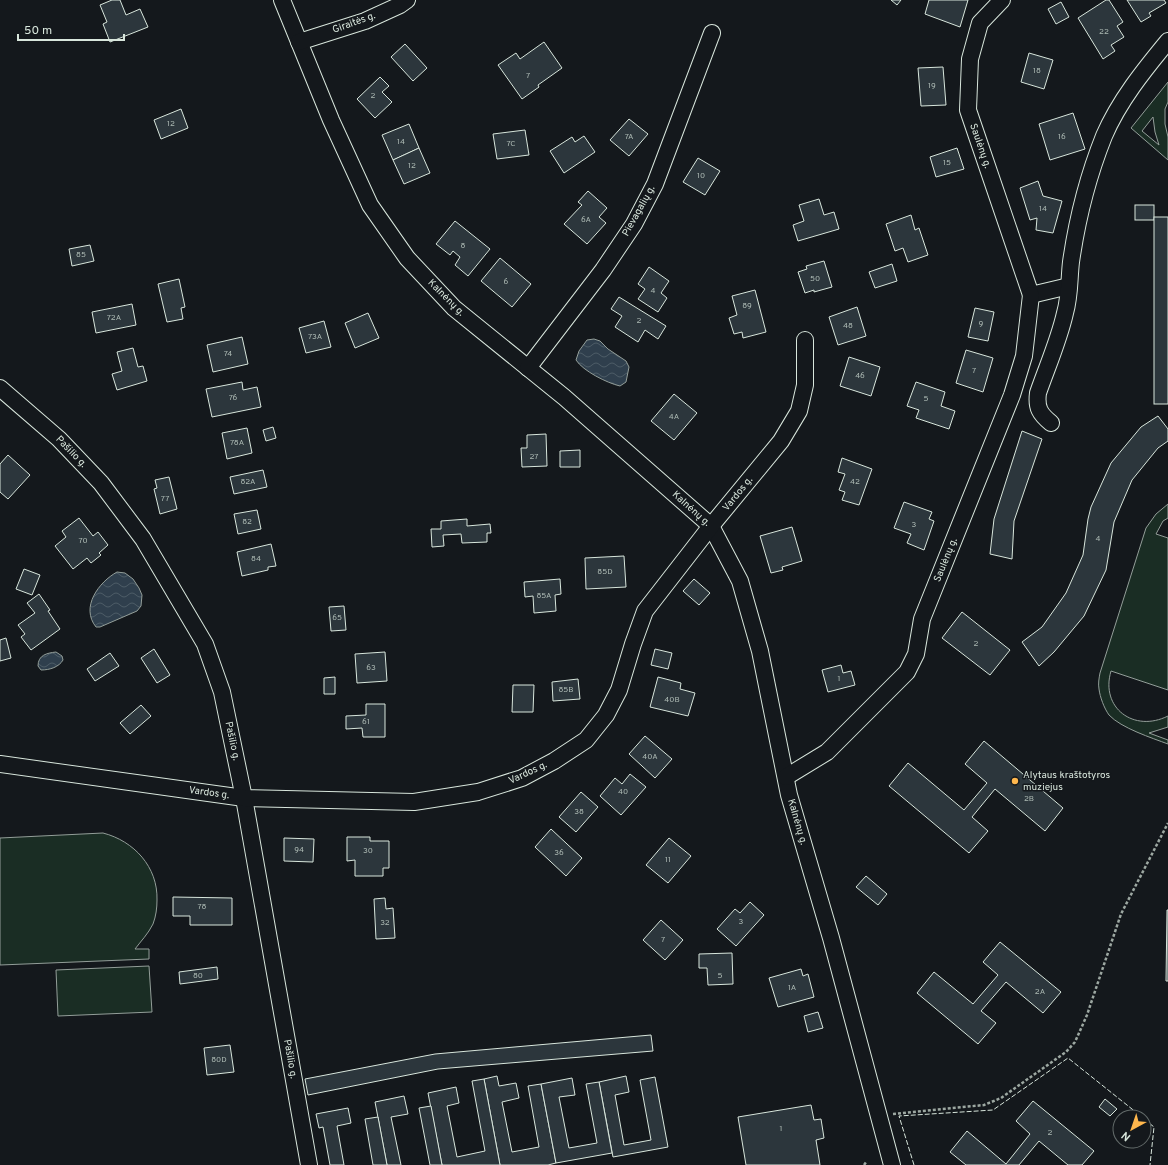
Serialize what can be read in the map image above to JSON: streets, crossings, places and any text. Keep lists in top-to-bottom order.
{
  "streets": {
    "street": [
      "Giraitės g.",
      "Saulėnų g.",
      "Pievagalių g.",
      "Kalnėnų g.",
      "Pašilio g.",
      "Vardos g."
    ]
  },
  "crossings": [
    ["Giraitės g.", "Kalnėnų g."],
    ["Saulėnų g.", "Kalnėnų g."],
    ["Pievagalių g.", "Kalnėnų g."],
    ["Kalnėnų g.", "Vardos g."],
    ["Pašilio g.", "Vardos g."]
  ],
  "places": ["Alytaus kraštotyros muziejus"],
  "house_numbers": [
    "22",
    "18",
    "7",
    "19",
    "2",
    "12",
    "7A",
    "16",
    "14",
    "7C",
    "15",
    "12",
    "10",
    "14",
    "6A",
    "8",
    "85",
    "50",
    "6",
    "4",
    "89",
    "72A",
    "2",
    "9",
    "48",
    "73A",
    "74",
    "7",
    "46",
    "76",
    "5",
    "4A",
    "78A",
    "27",
    "82A",
    "42",
    "77",
    "82",
    "3",
    "4",
    "70",
    "84",
    "85D",
    "85A",
    "65",
    "2",
    "63",
    "1",
    "85B",
    "40B",
    "61",
    "40A",
    "40",
    "2B",
    "38",
    "94",
    "30",
    "36",
    "11",
    "78",
    "3",
    "32",
    "7",
    "80",
    "5",
    "1A",
    "2A",
    "80D",
    "1",
    "2"
  ],
  "scale_bar": "50 m",
  "north": "bottom left"
}
